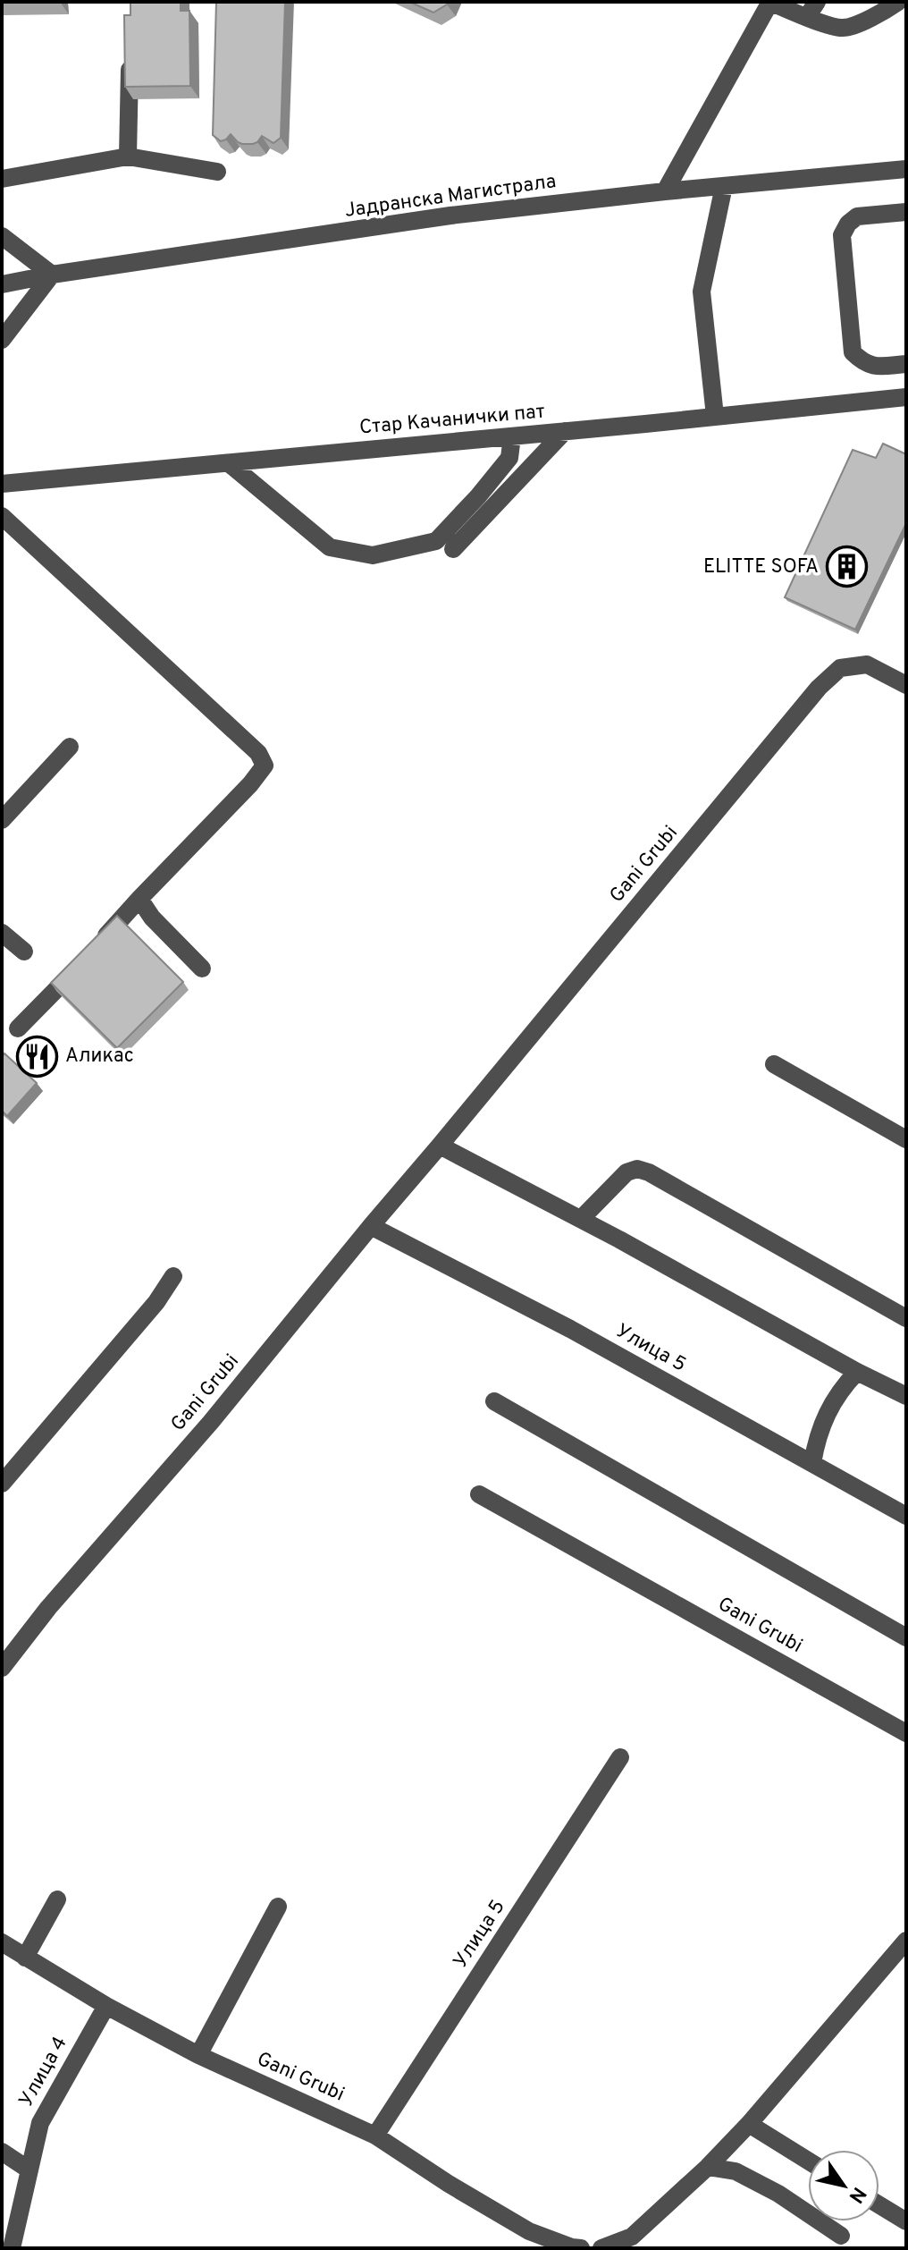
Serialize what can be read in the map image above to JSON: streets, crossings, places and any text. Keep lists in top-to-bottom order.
{
  "streets": {
    "street": [
      "Јадранска Магистрала",
      "Стар Качанички пат",
      "Gani Grubi",
      "Улица 5",
      "Улица 4"
    ]
  },
  "crossings": [
    ["Gani Grubi", "Улица 5"],
    ["Gani Grubi", "Улица 4"]
  ],
  "places": {
    "building": ["ELITTE SOFA"],
    "restaurant": ["Аликас"]
  },
  "north": "bottom right"
}
